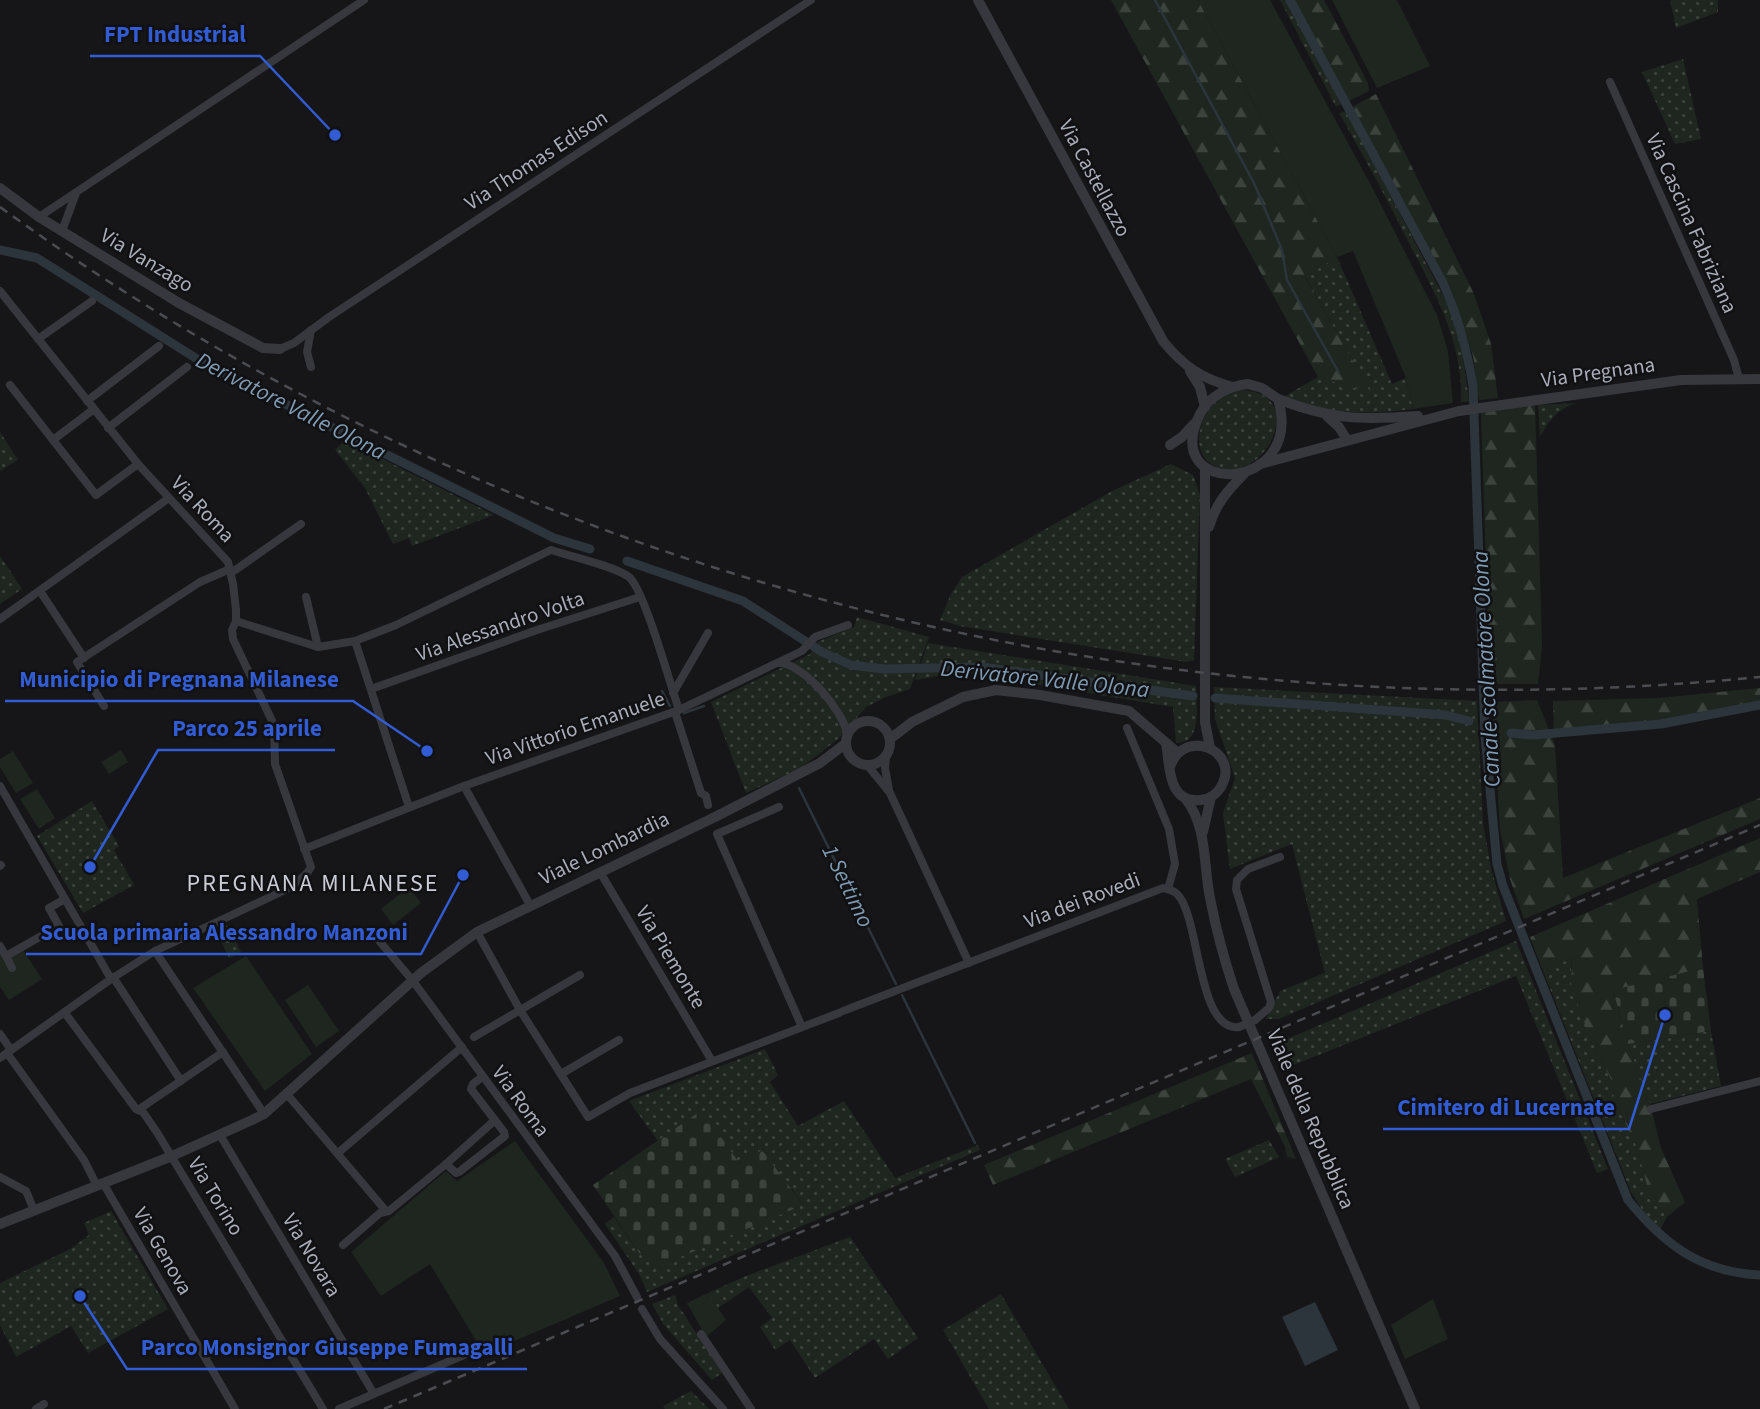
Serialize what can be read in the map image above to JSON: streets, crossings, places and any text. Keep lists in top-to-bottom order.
{
  "streets": {
    "street": [
      "Via Thomas Edison",
      "Via Castellazzo",
      "Via Cascina Fabriziana",
      "Via Vanzago",
      "Via Pregnana",
      "Via Roma",
      "Via Alessandro Volta",
      "Via Vittorio Emanuele",
      "Viale Lombardia",
      "Via dei Rovedi",
      "Via Piemonte",
      "Viale della Repubblica",
      "Via Torino",
      "Via Genova",
      "Via Novara"
    ]
  },
  "crossings": [
    ["Via Thomas Edison", "Via Vanzago"],
    ["Via Castellazzo", "Via Pregnana"],
    ["Via Cascina Fabriziana", "Via Pregnana"],
    ["Via Roma", "Via Vittorio Emanuele"],
    ["Via Roma", "Viale Lombardia"],
    ["Viale Lombardia", "Via Piemonte"],
    ["Viale Lombardia", "Via Torino"],
    ["Viale Lombardia", "Via Genova"],
    ["Viale Lombardia", "Via Novara"],
    ["Via dei Rovedi", "Via Piemonte"]
  ],
  "districts": ["PREGNANA MILANESE"],
  "water": ["Derivatore Valle Olona", "Canale scolmatore Olona", "1 Settimo"],
  "places": [
    "FPT Industrial",
    "Municipio di Pregnana Milanese",
    "Parco 25 aprile",
    "Scuola primaria Alessandro Manzoni",
    "Cimitero di Lucernate",
    "Parco Monsignor Giuseppe Fumagalli"
  ]
}
